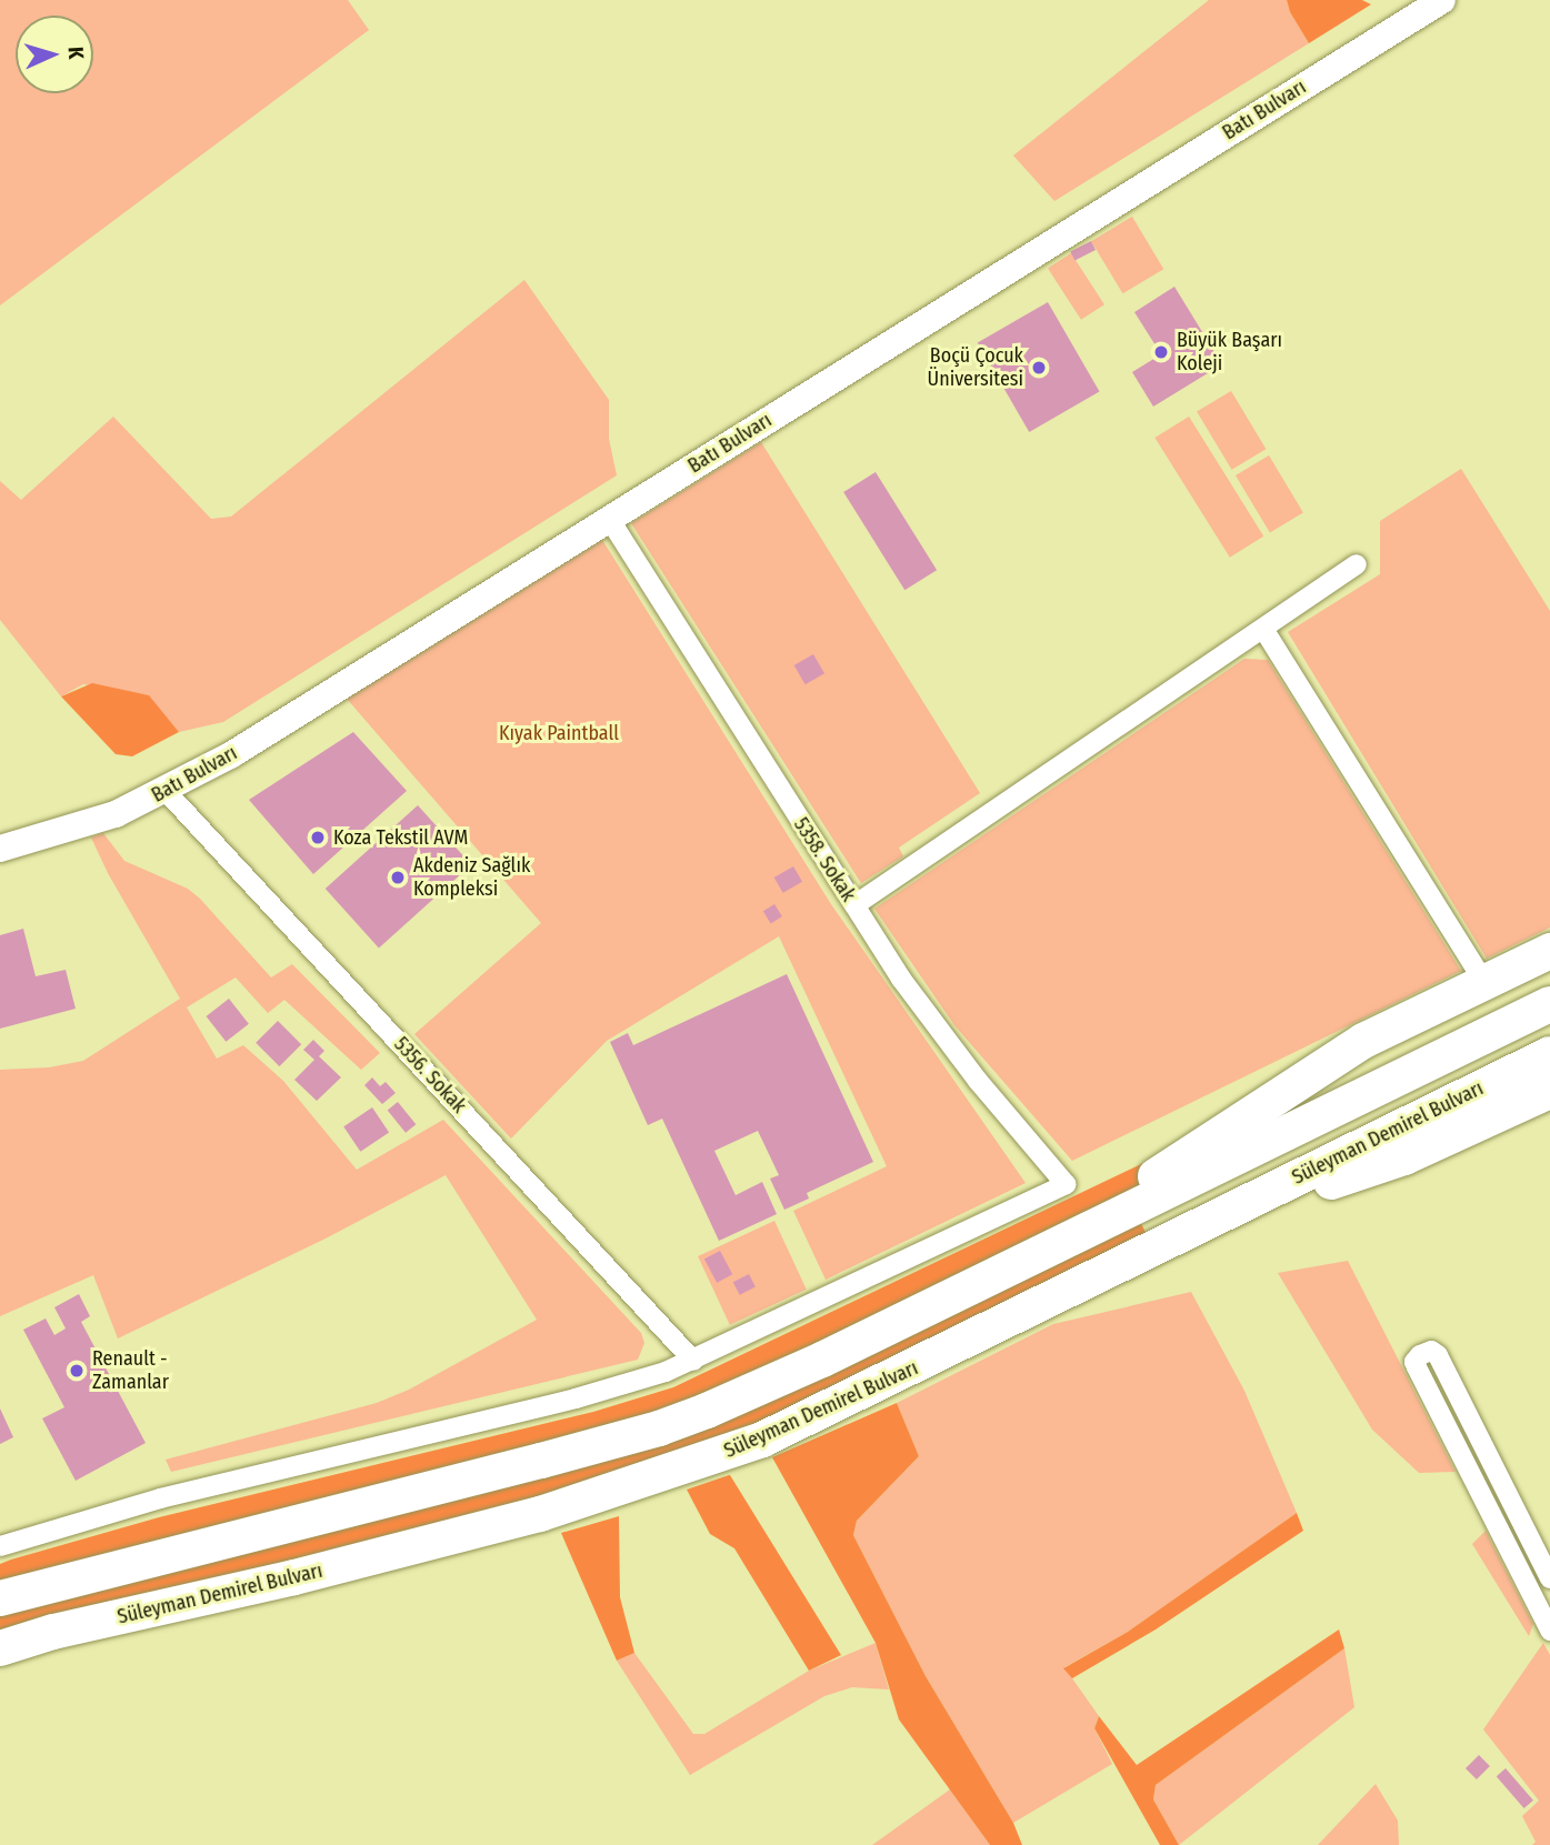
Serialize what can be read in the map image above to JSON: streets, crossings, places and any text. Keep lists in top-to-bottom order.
{
  "streets": {
    "highway": ["Süleyman Demirel Bulvarı"],
    "street": ["Batı Bulvarı", "5358. Sokak", "5356. Sokak"]
  },
  "crossings": [
    ["Batı Bulvarı", "5358. Sokak"],
    ["Batı Bulvarı", "5356. Sokak"],
    ["5358. Sokak", "5356. Sokak"]
  ],
  "parks": ["Kıyak Paintball"],
  "places": [
    "Büyük Başarı Koleji",
    "Boçü Çocuk Üniversitesi",
    "Koza Tekstil AVM",
    "Akdeniz Sağlık Kompleksi",
    "Renault - Zamanlar"
  ],
  "north": "right"
}
